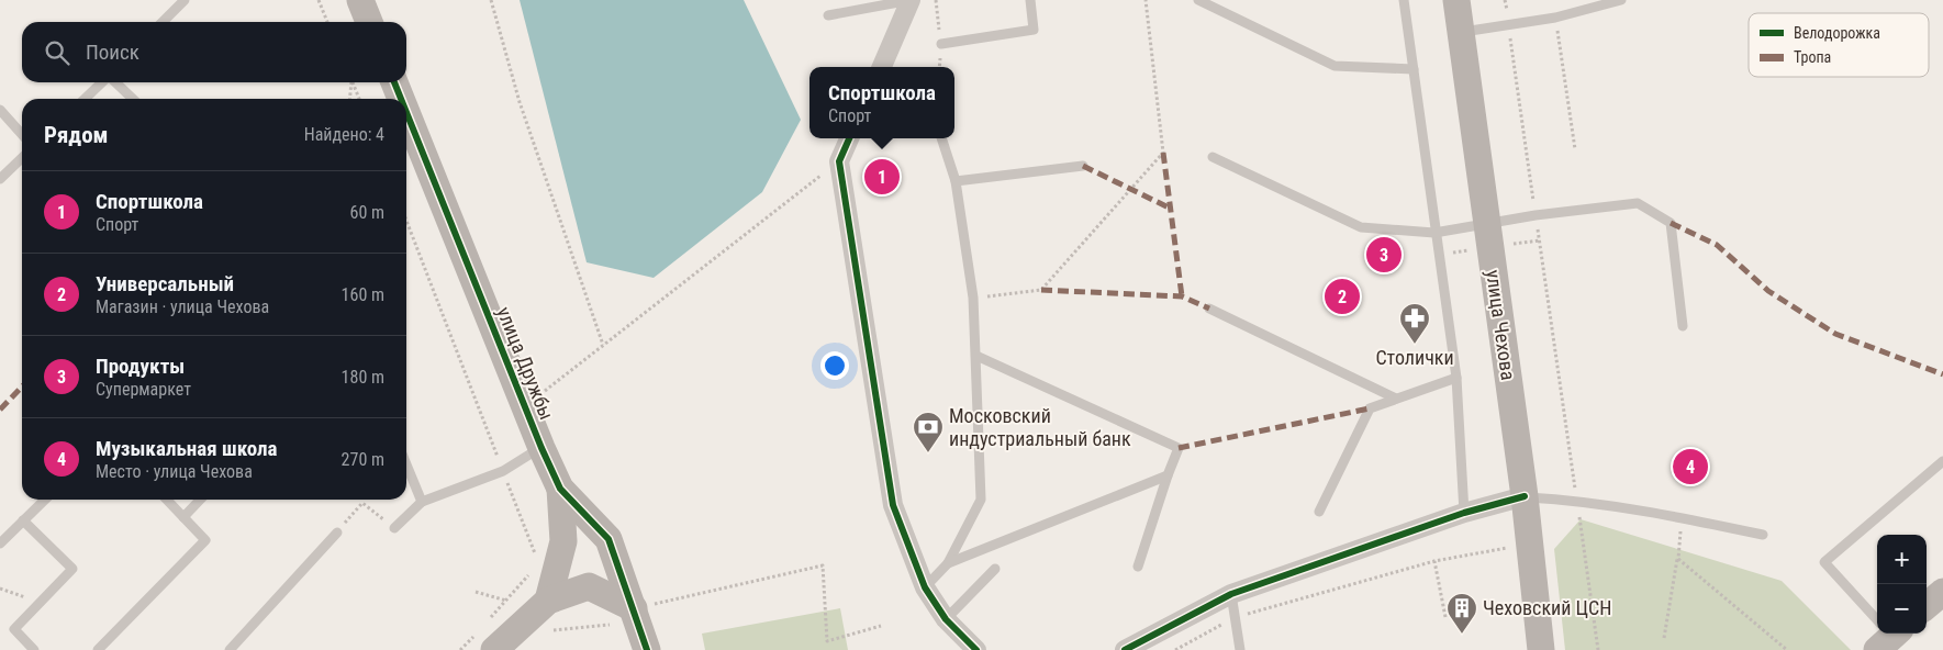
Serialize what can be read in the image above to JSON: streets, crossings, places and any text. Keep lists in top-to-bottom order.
{
  "streets": {
    "street": ["улица Чехова", "улица Дружбы"]
  },
  "places": {
    "pharmacy": ["Столички"],
    "bank": ["Московский индустриальный банк"],
    "building": ["Чеховский ЦСН"]
  },
  "legend": ["Велодорожка", "Тропа"],
  "page": {
    "search": "Поиск",
    "popup": ["Спортшкола", "Спорт"],
    "heading": ["Рядом", "Найдено: 4"],
    "pins": [
      "1",
      "3",
      "2",
      "4"
    ],
    "list": [
      {
        "mark": "1",
        "name": "Спортшкола",
        "note": "Спорт",
        "value": "60 m"
      },
      {
        "mark": "2",
        "name": "Универсальный",
        "note": "Магазин · улица Чехова",
        "value": "160 m"
      },
      {
        "mark": "3",
        "name": "Продукты",
        "note": "Супермаркет",
        "value": "180 m"
      },
      {
        "mark": "4",
        "name": "Музыкальная школа",
        "note": "Место · улица Чехова",
        "value": "270 m"
      }
    ],
    "map_buttons": ["+", "−"]
  }
}
